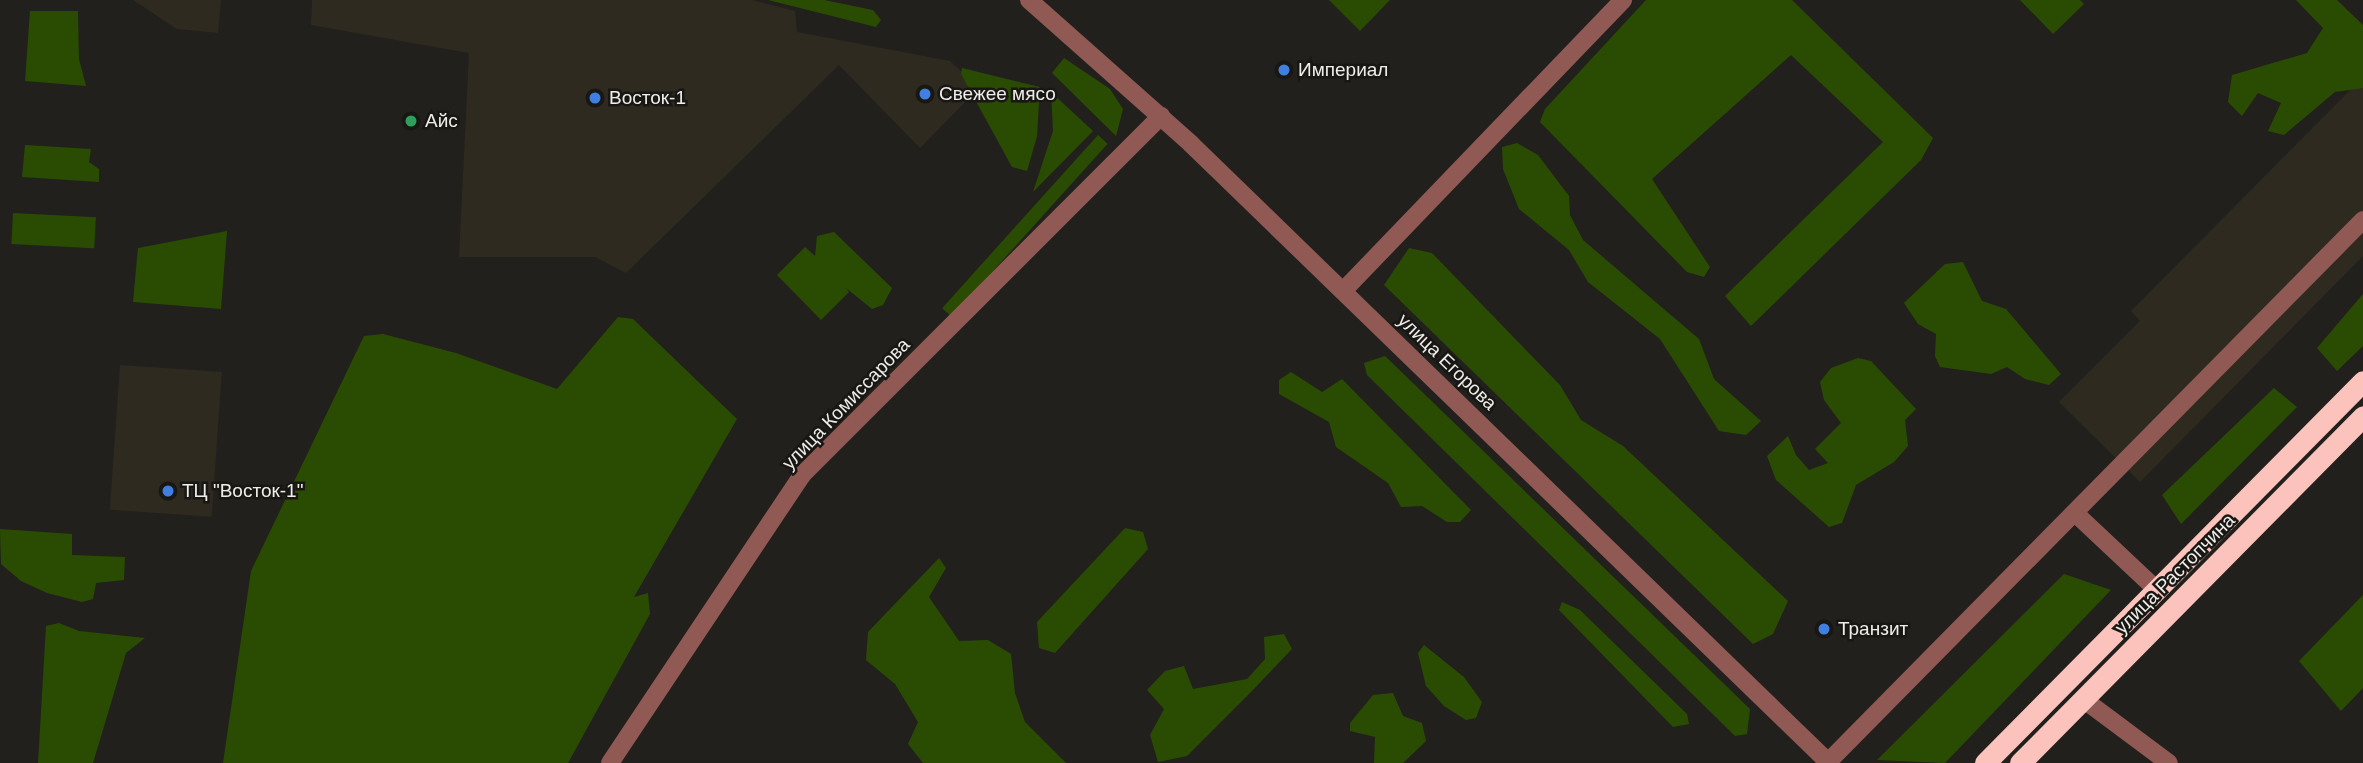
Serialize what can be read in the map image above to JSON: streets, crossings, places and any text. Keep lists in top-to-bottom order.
{
  "streets": {
    "highway": ["улица Растопчина"],
    "street": ["улица Егорова", "улица Комиссарова"]
  },
  "crossings": [
    ["улица Егорова", "улица Комиссарова"]
  ],
  "places": [
    "Империал",
    "Свежее мясо",
    "Восток-1",
    "Айс",
    "ТЦ \"Восток-1\"",
    "Транзит"
  ]
}
